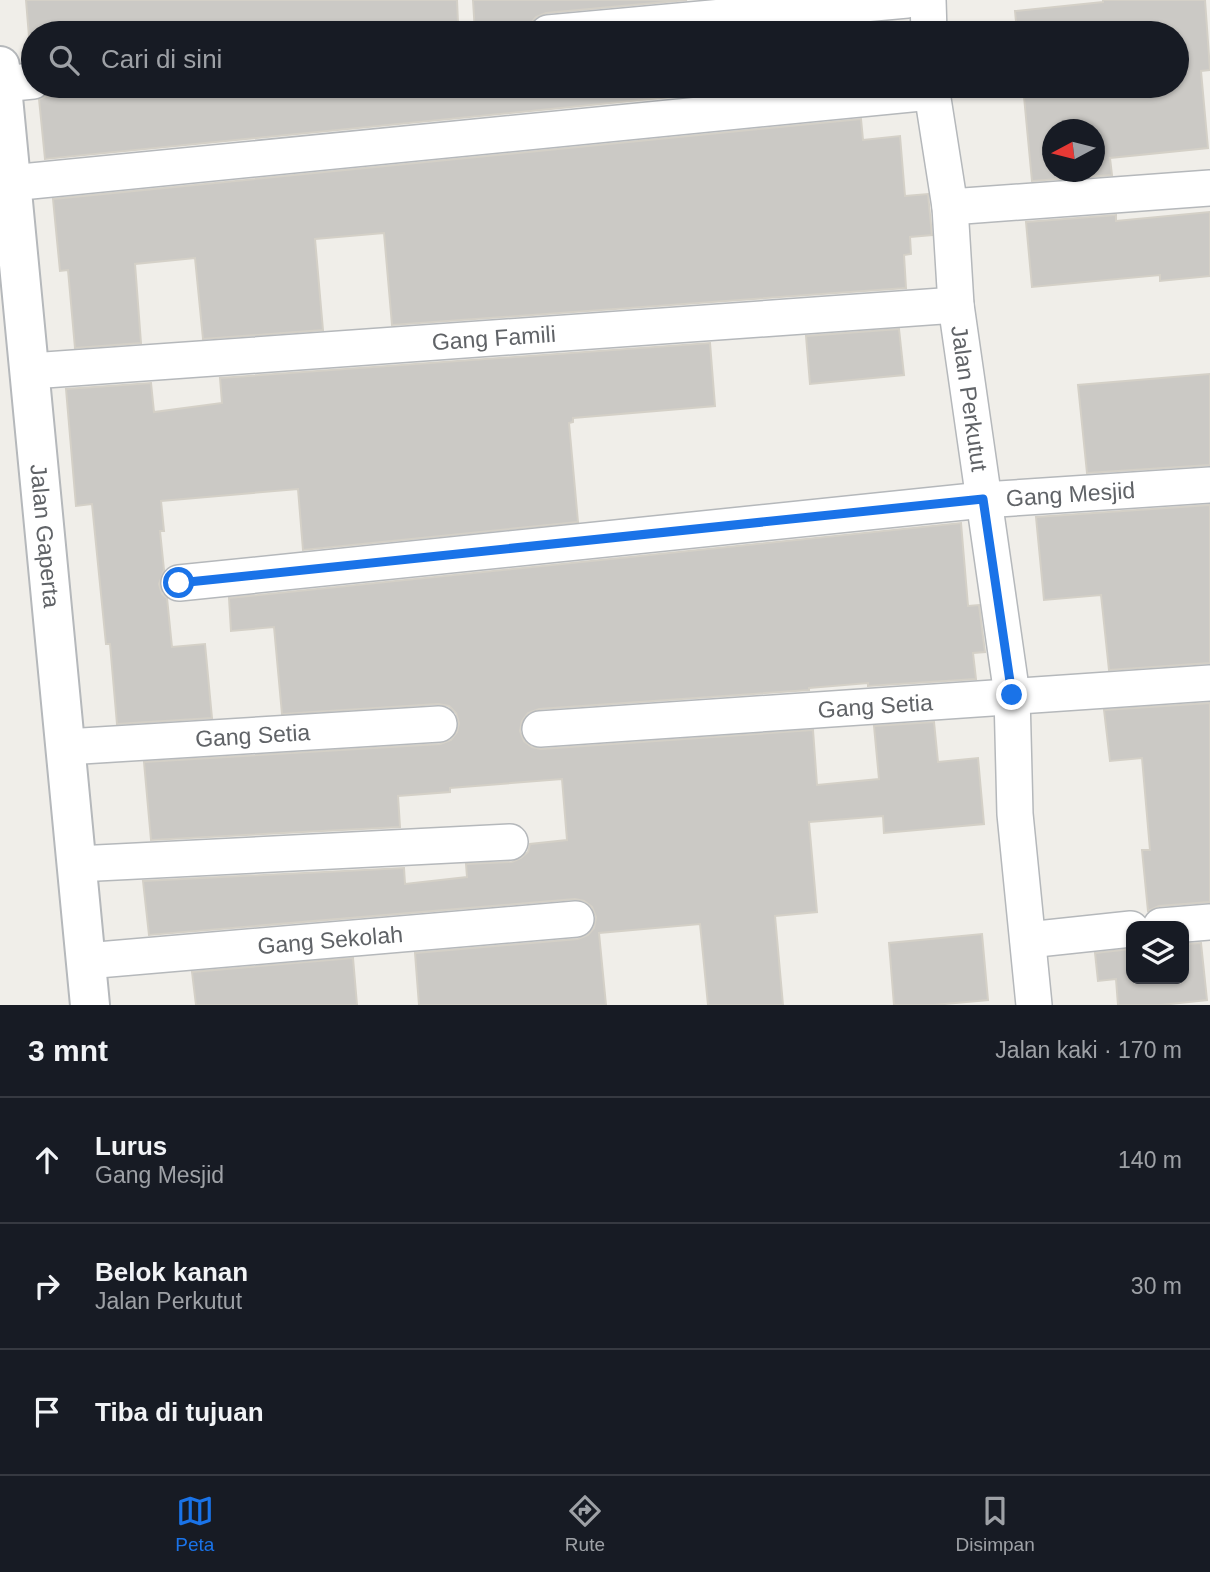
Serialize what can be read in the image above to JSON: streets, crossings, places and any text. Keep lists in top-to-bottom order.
{
  "streets": {
    "street": [
      "Gang Famili",
      "Jalan Perkutut",
      "Gang Mesjid",
      "Jalan Gaperta",
      "Gang Setia",
      "Gang Sekolah"
    ]
  },
  "crossings": [
    ["Gang Famili", "Jalan Perkutut"],
    ["Gang Famili", "Jalan Gaperta"],
    ["Jalan Perkutut", "Gang Mesjid"],
    ["Jalan Perkutut", "Gang Setia"],
    ["Jalan Gaperta", "Gang Setia"],
    ["Jalan Gaperta", "Gang Sekolah"]
  ],
  "north": "left",
  "page": {
    "search": "Cari di sini",
    "heading": ["3 mnt", "Jalan kaki · 170 m"],
    "list": [
      ["Lurus", "Gang Mesjid", "140 m"],
      ["Belok kanan", "Jalan Perkutut", "30 m"],
      "Tiba di tujuan"
    ],
    "nav": ["Peta", "Rute", "Disimpan"]
  }
}
